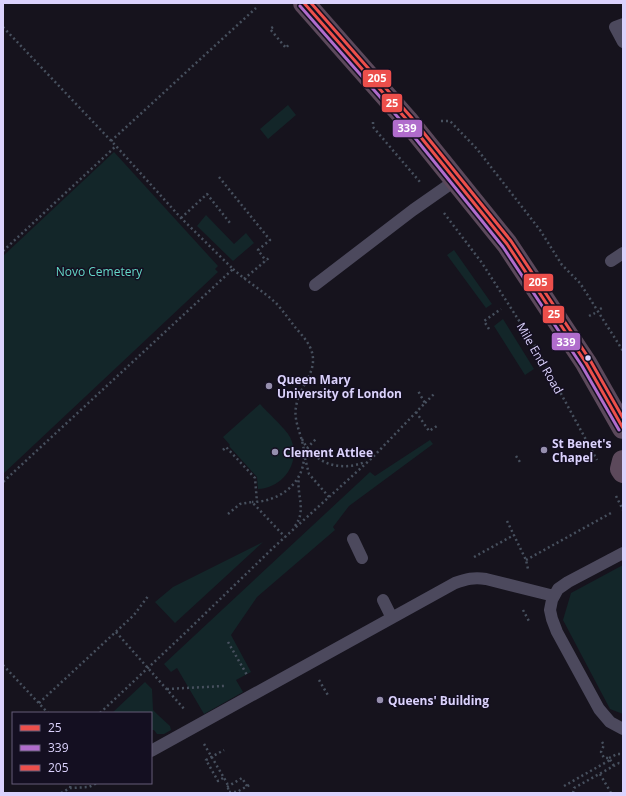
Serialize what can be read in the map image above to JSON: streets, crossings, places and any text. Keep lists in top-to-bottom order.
{
  "streets": {
    "path": ["Mile End Road"]
  },
  "parks": ["Novo Cemetery"],
  "places": [
    "Queen Mary University of London",
    "St Benet's Chapel",
    "Clement Attlee",
    "Queens' Building"
  ],
  "lines": ["transit line 25", "transit line 205", "transit line 339"],
  "legend": ["25", "339", "205"]
}
